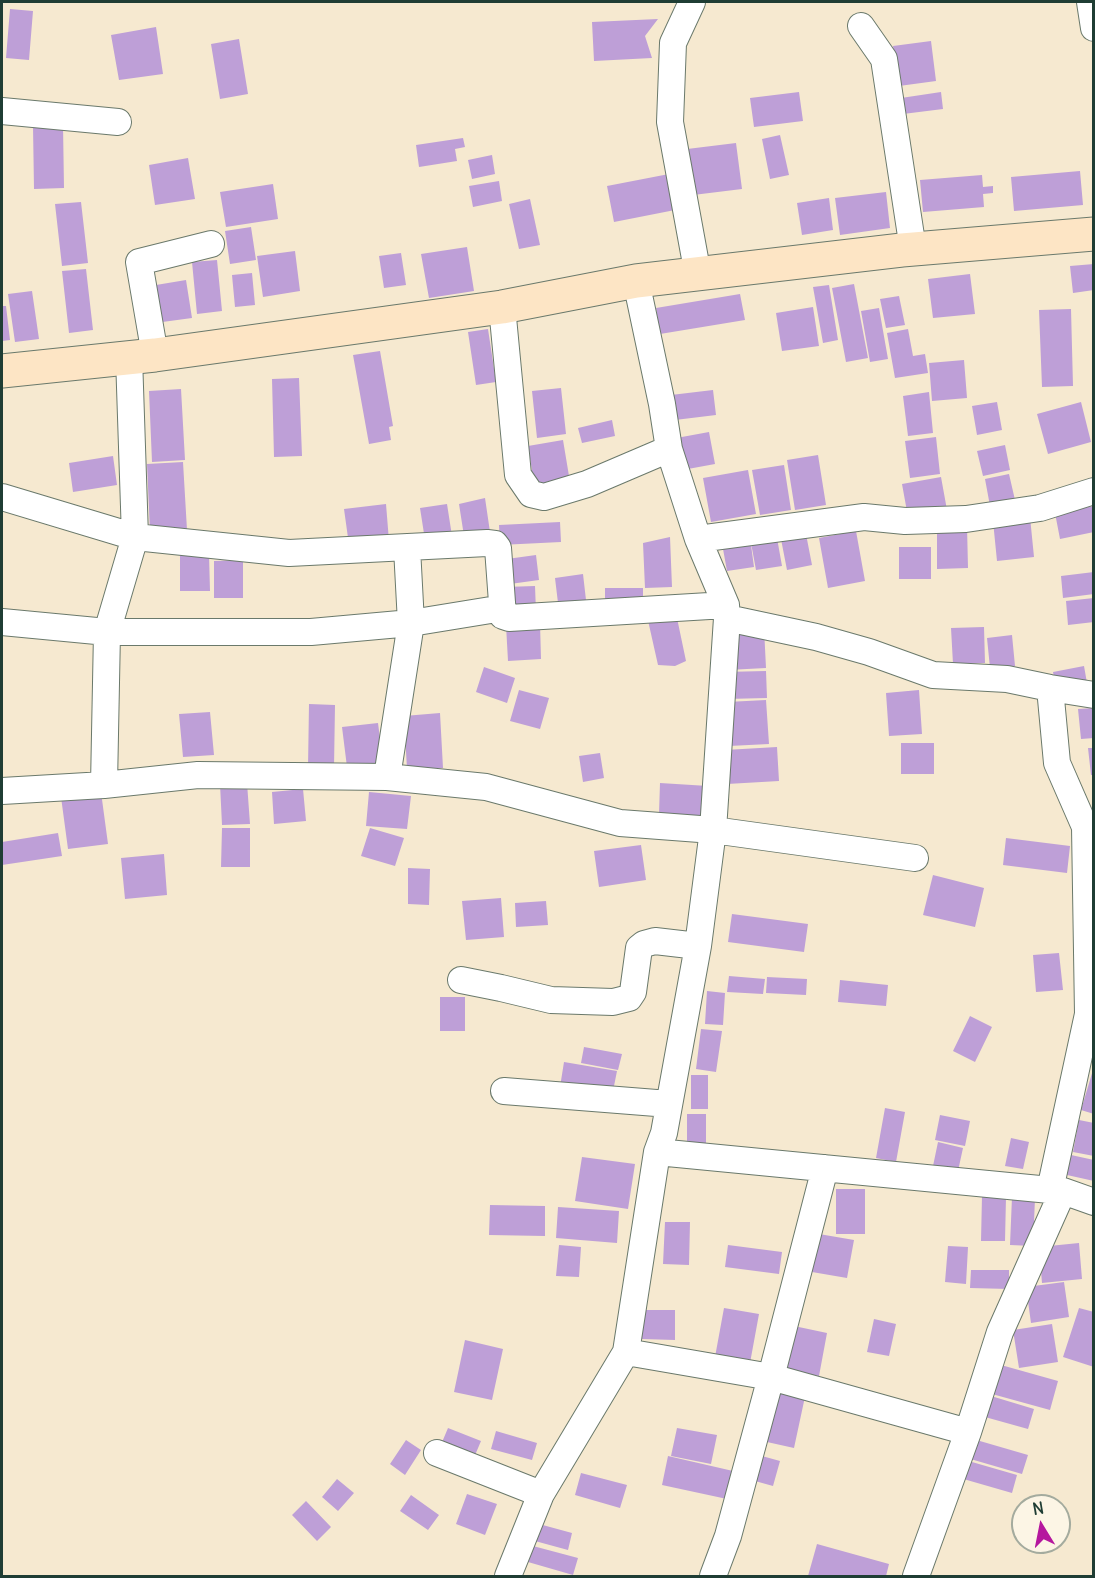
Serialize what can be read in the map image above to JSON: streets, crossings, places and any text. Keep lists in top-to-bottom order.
{
  "north": "top"
}
